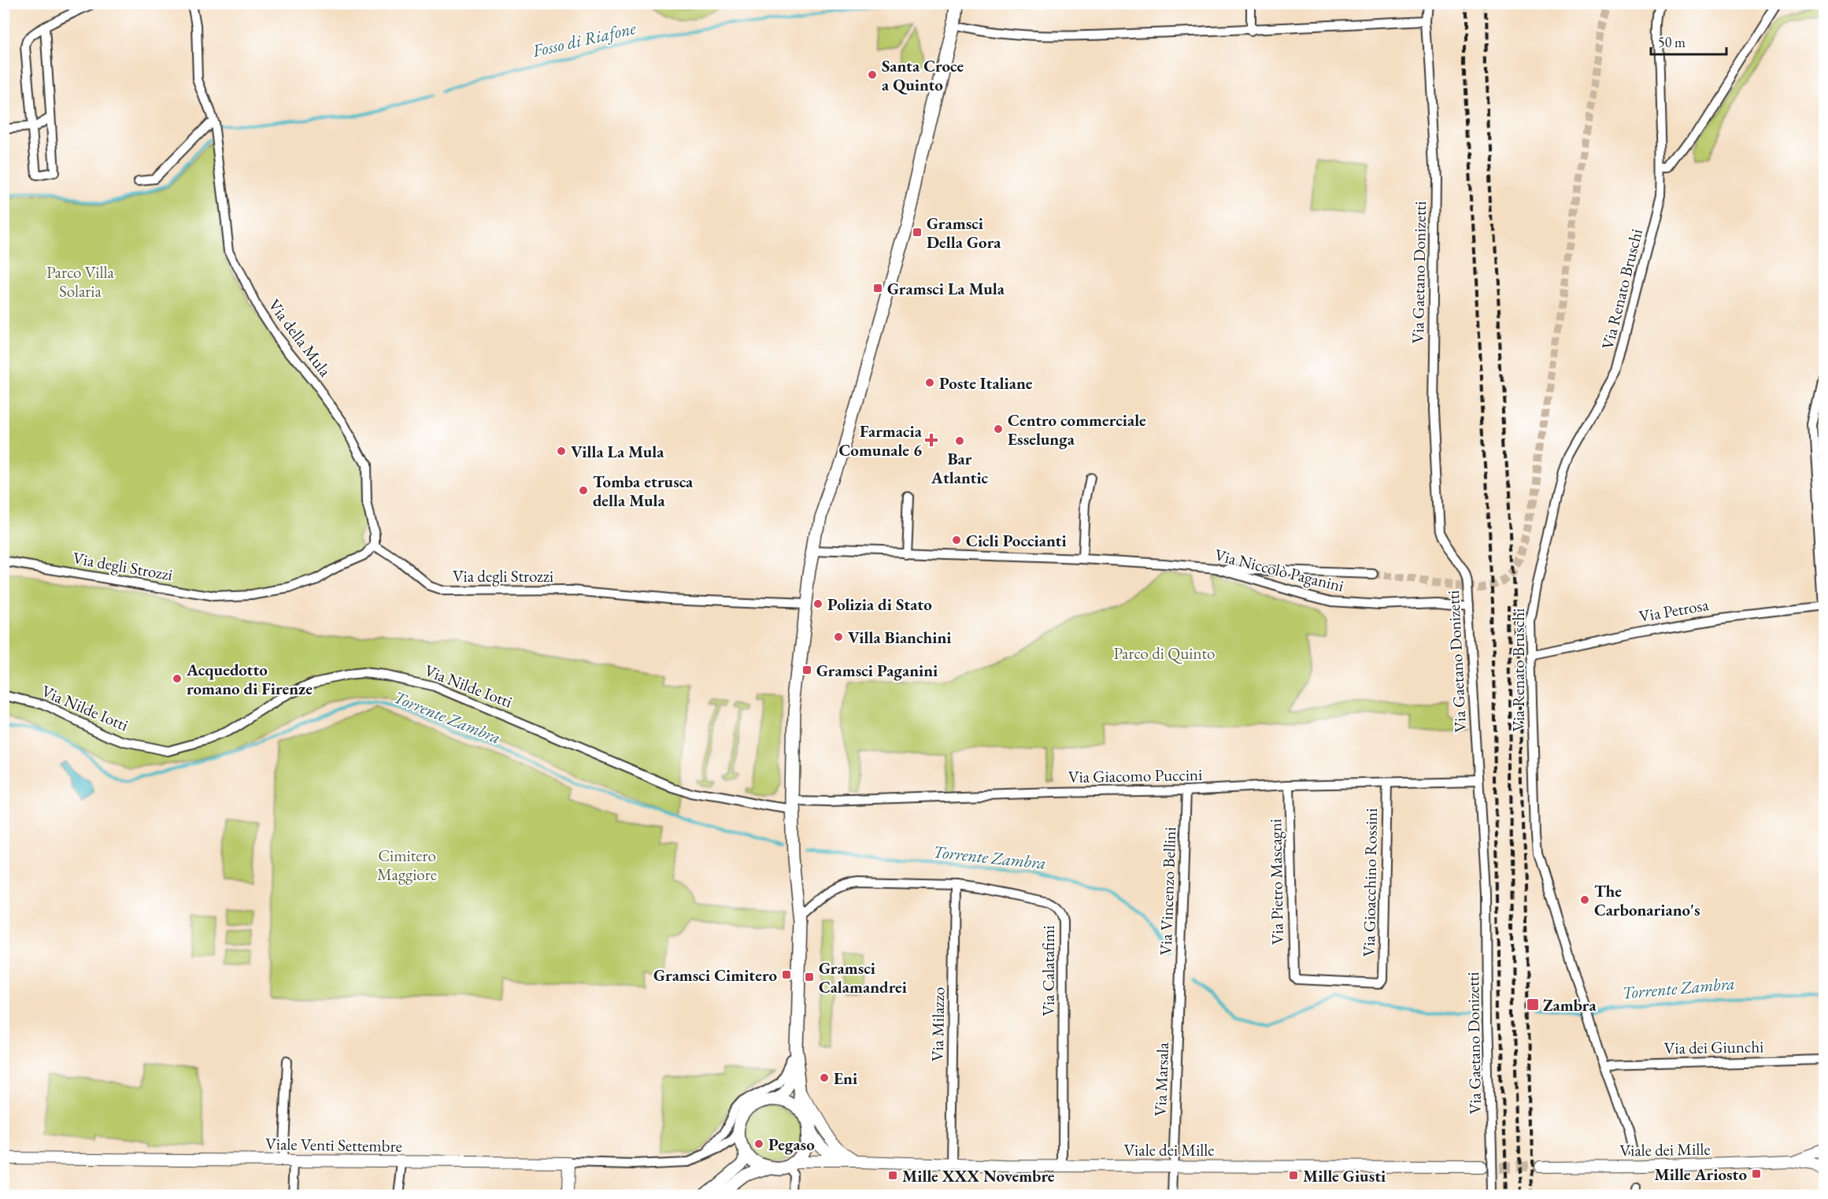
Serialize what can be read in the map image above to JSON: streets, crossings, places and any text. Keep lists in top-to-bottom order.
{
  "streets": {
    "street": [
      "Via Gaetano Donizetti",
      "Via Renato Bruschi",
      "Via della Mula",
      "Via degli Strozzi",
      "Via Niccolò Paganini",
      "Via Petrosa",
      "Via Nilde Iotti",
      "Via Giacomo Puccini",
      "Via Pietro Mascagni",
      "Via Gioacchino Rossini",
      "Via Vincenzo Bellini",
      "Via Calatafimi",
      "Via Milazzo",
      "Via dei Giunchi",
      "Via Marsala",
      "Viale Venti Settembre",
      "Viale dei Mille"
    ]
  },
  "crossings": [
    ["Via Gaetano Donizetti", "Via Niccolò Paganini"],
    ["Via Gaetano Donizetti", "Via Giacomo Puccini"],
    ["Via Renato Bruschi", "Via Petrosa"],
    ["Via Renato Bruschi", "Via dei Giunchi"],
    ["Via della Mula", "Via degli Strozzi"],
    ["Via Nilde Iotti", "Via Giacomo Puccini"],
    ["Via Giacomo Puccini", "Via Pietro Mascagni"],
    ["Via Giacomo Puccini", "Via Gioacchino Rossini"],
    ["Via Giacomo Puccini", "Via Vincenzo Bellini"],
    ["Via Pietro Mascagni", "Via Gioacchino Rossini"],
    ["Via Vincenzo Bellini", "Via Marsala"],
    ["Via Calatafimi", "Via Milazzo"],
    ["Via Calatafimi", "Viale dei Mille"],
    ["Via Milazzo", "Viale dei Mille"],
    ["Via Marsala", "Viale dei Mille"]
  ],
  "water": ["Fosso di Riafone", "Torrente Zambra"],
  "parks": ["Parco Villa Solaria", "Parco di Quinto", "Cimitero Maggiore"],
  "places": {
    "other": [
      "Santa Croce a Quinto",
      "Poste Italiane",
      "Centro commerciale Esselunga",
      "Bar Atlantic",
      "Villa La Mula",
      "Tomba etrusca della Mula",
      "Cicli Poccianti",
      "Polizia di Stato",
      "Villa Bianchini",
      "Acquedotto romano di Firenze",
      "The Carbonariano's",
      "Eni",
      "Pegaso"
    ],
    "transit": [
      "Gramsci Della Gora",
      "Gramsci La Mula",
      "Gramsci Paganini",
      "Gramsci Cimitero",
      "Gramsci Calamandrei",
      "Zambra",
      "Mille Ariosto",
      "Mille XXX Novembre",
      "Mille Giusti"
    ],
    "health": ["Farmacia Comunale 6"]
  },
  "scale_bar": "50 m"
}
